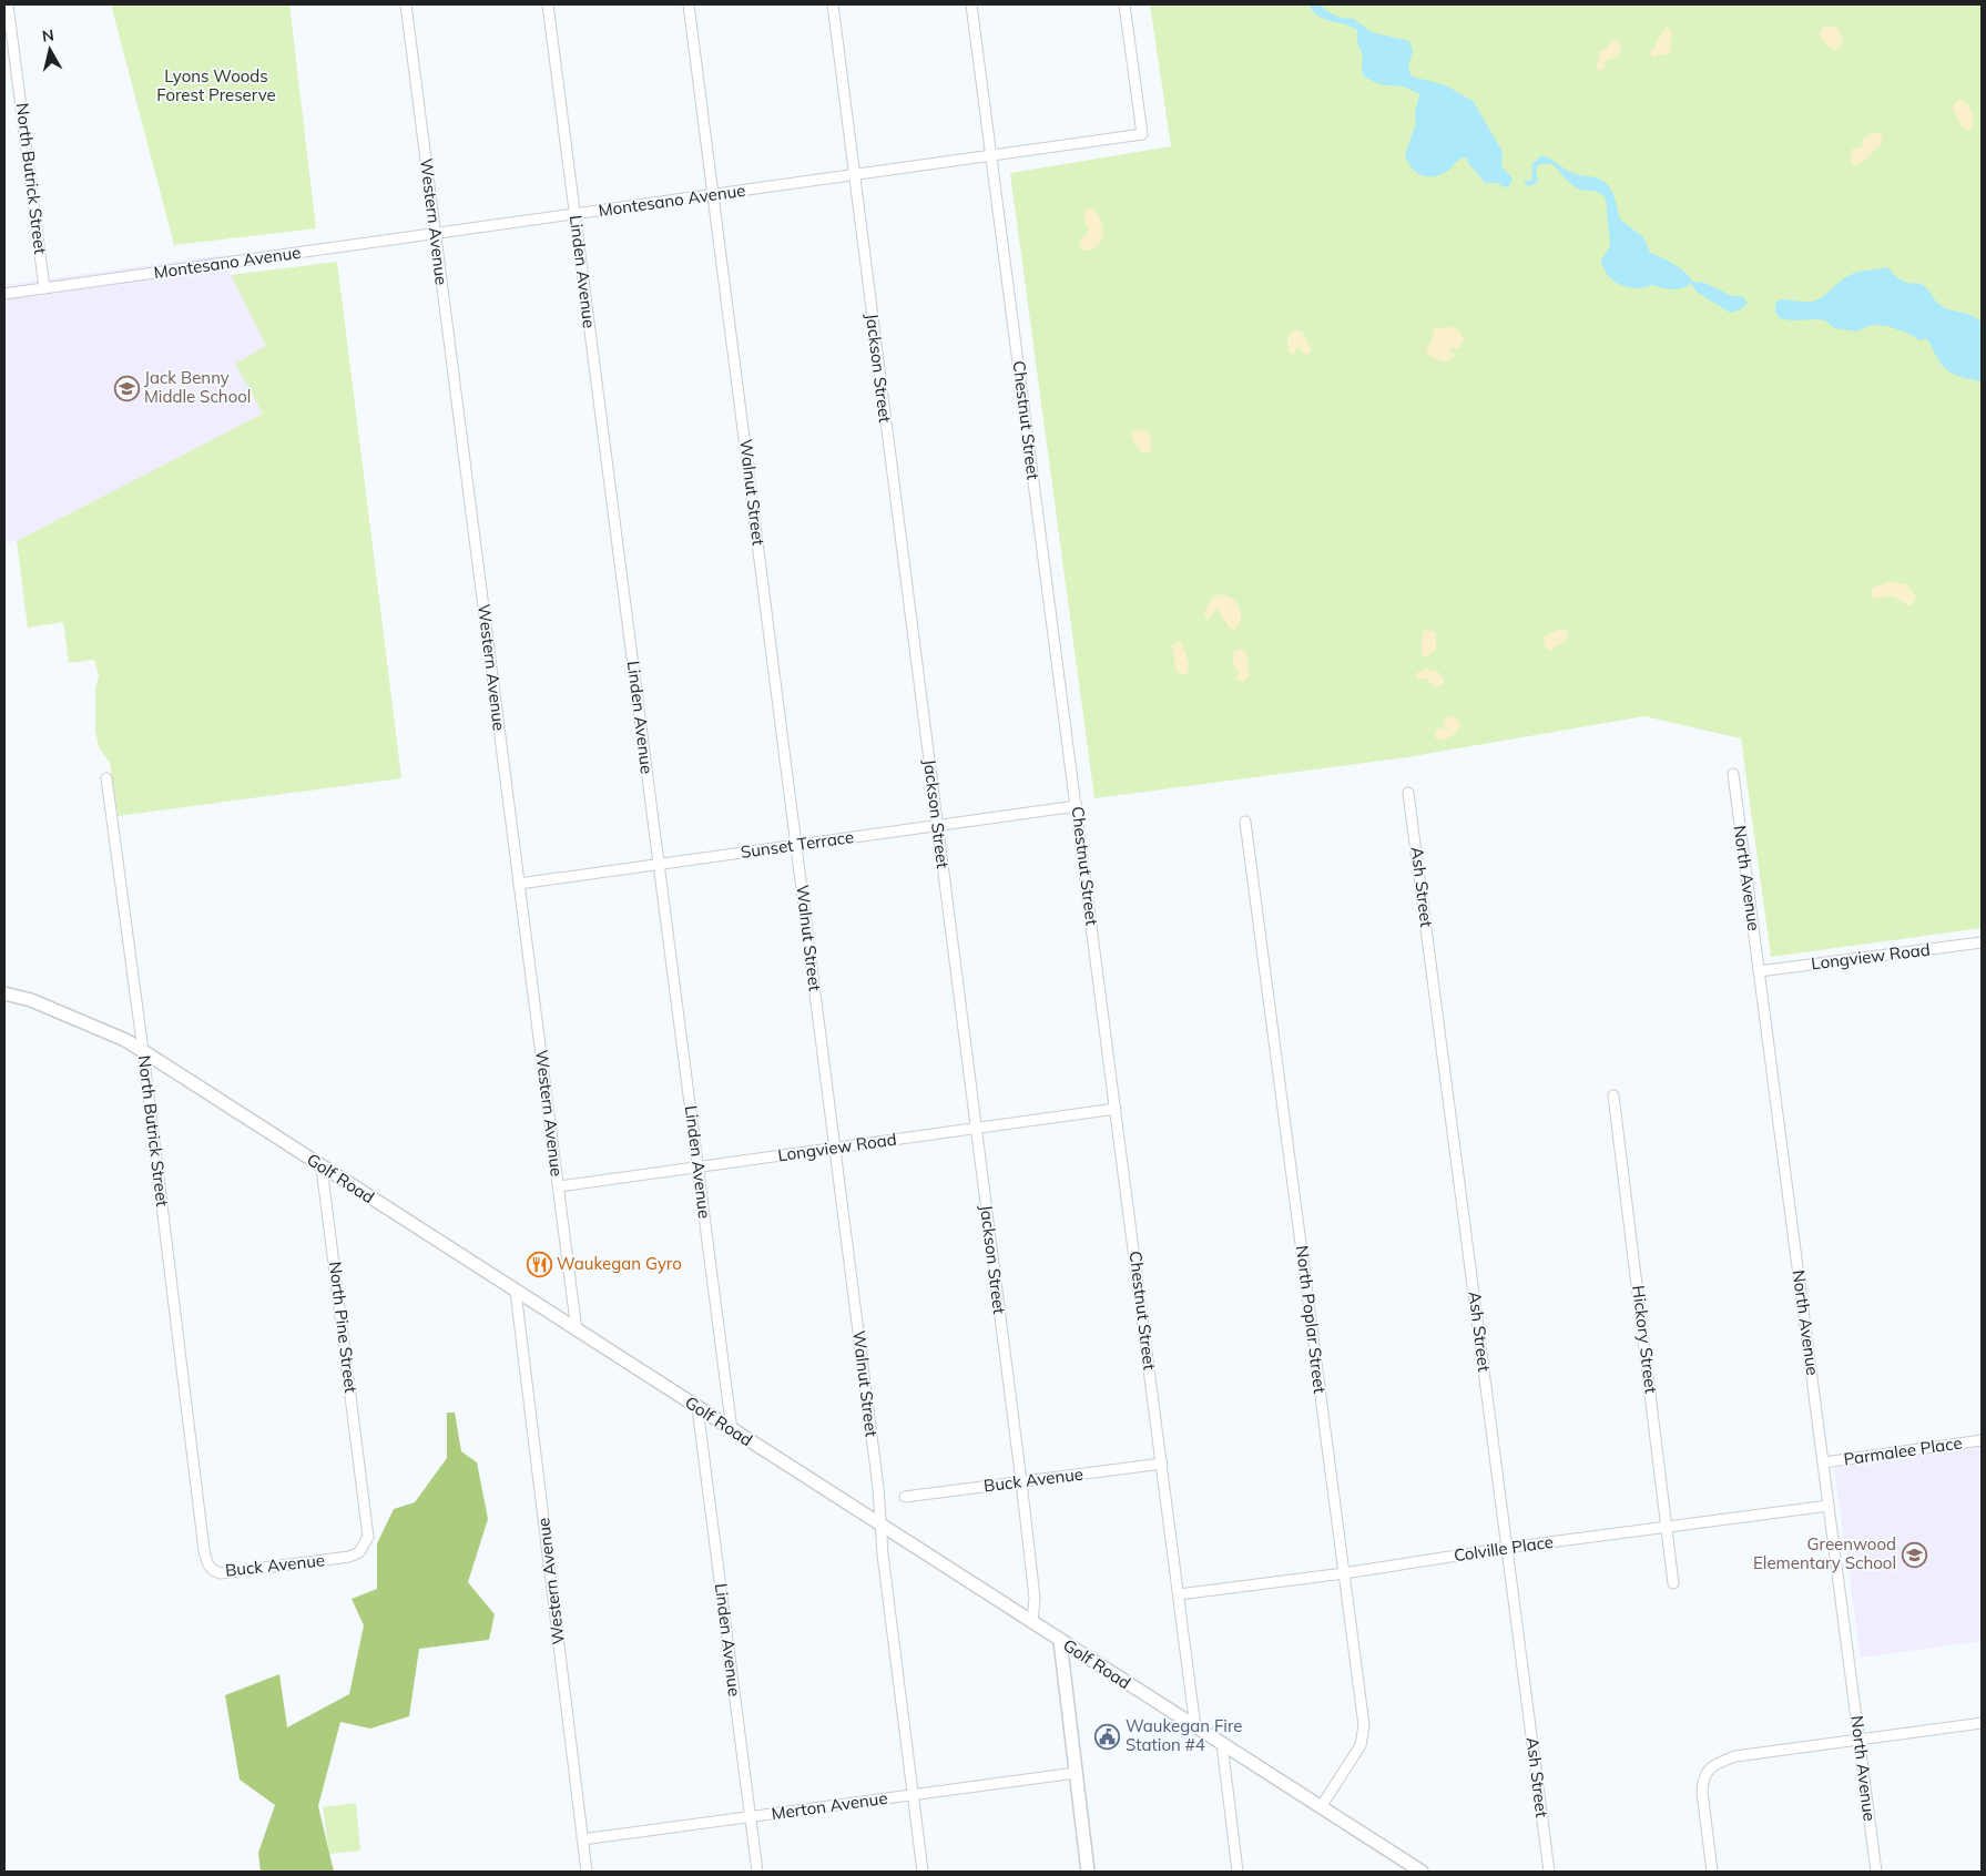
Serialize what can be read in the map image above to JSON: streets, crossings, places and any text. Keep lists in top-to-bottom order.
{
  "streets": {
    "street": [
      "North Butrick Street",
      "Montesano Avenue",
      "Western Avenue",
      "Linden Avenue",
      "Jackson Street",
      "Chestnut Street",
      "Walnut Street",
      "Sunset Terrace",
      "North Avenue",
      "Ash Street",
      "Longview Road",
      "Golf Road",
      "North Poplar Street",
      "North Pine Street",
      "Hickory Street",
      "Parmalee Place",
      "Buck Avenue",
      "Colville Place",
      "Merton Avenue"
    ]
  },
  "crossings": [
    ["North Butrick Street", "Montesano Avenue"],
    ["North Butrick Street", "Golf Road"],
    ["North Butrick Street", "Buck Avenue"],
    ["Montesano Avenue", "Western Avenue"],
    ["Montesano Avenue", "Linden Avenue"],
    ["Montesano Avenue", "Jackson Street"],
    ["Montesano Avenue", "Chestnut Street"],
    ["Montesano Avenue", "Walnut Street"],
    ["Western Avenue", "Sunset Terrace"],
    ["Western Avenue", "Longview Road"],
    ["Western Avenue", "Golf Road"],
    ["Western Avenue", "Merton Avenue"],
    ["Linden Avenue", "Sunset Terrace"],
    ["Linden Avenue", "Longview Road"],
    ["Linden Avenue", "Golf Road"],
    ["Linden Avenue", "Merton Avenue"],
    ["Jackson Street", "Sunset Terrace"],
    ["Jackson Street", "Longview Road"],
    ["Jackson Street", "Golf Road"],
    ["Jackson Street", "Buck Avenue"],
    ["Chestnut Street", "Sunset Terrace"],
    ["Chestnut Street", "Longview Road"],
    ["Chestnut Street", "Golf Road"],
    ["Chestnut Street", "Buck Avenue"],
    ["Chestnut Street", "Colville Place"],
    ["Walnut Street", "Sunset Terrace"],
    ["Walnut Street", "Longview Road"],
    ["Walnut Street", "Golf Road"],
    ["Walnut Street", "Merton Avenue"],
    ["North Avenue", "Longview Road"],
    ["North Avenue", "Parmalee Place"],
    ["North Avenue", "Colville Place"],
    ["Ash Street", "Colville Place"],
    ["Golf Road", "North Poplar Street"],
    ["Golf Road", "North Pine Street"],
    ["North Poplar Street", "Colville Place"],
    ["North Pine Street", "Buck Avenue"],
    ["Hickory Street", "Colville Place"]
  ],
  "parks": ["Lyons Woods Forest Preserve"],
  "places": {
    "school or university": ["Jack Benny Middle School", "Greenwood Elementary School"],
    "restaurant": ["Waukegan Gyro"],
    "public building": ["Waukegan Fire Station #4"]
  },
  "north": "top"
}
